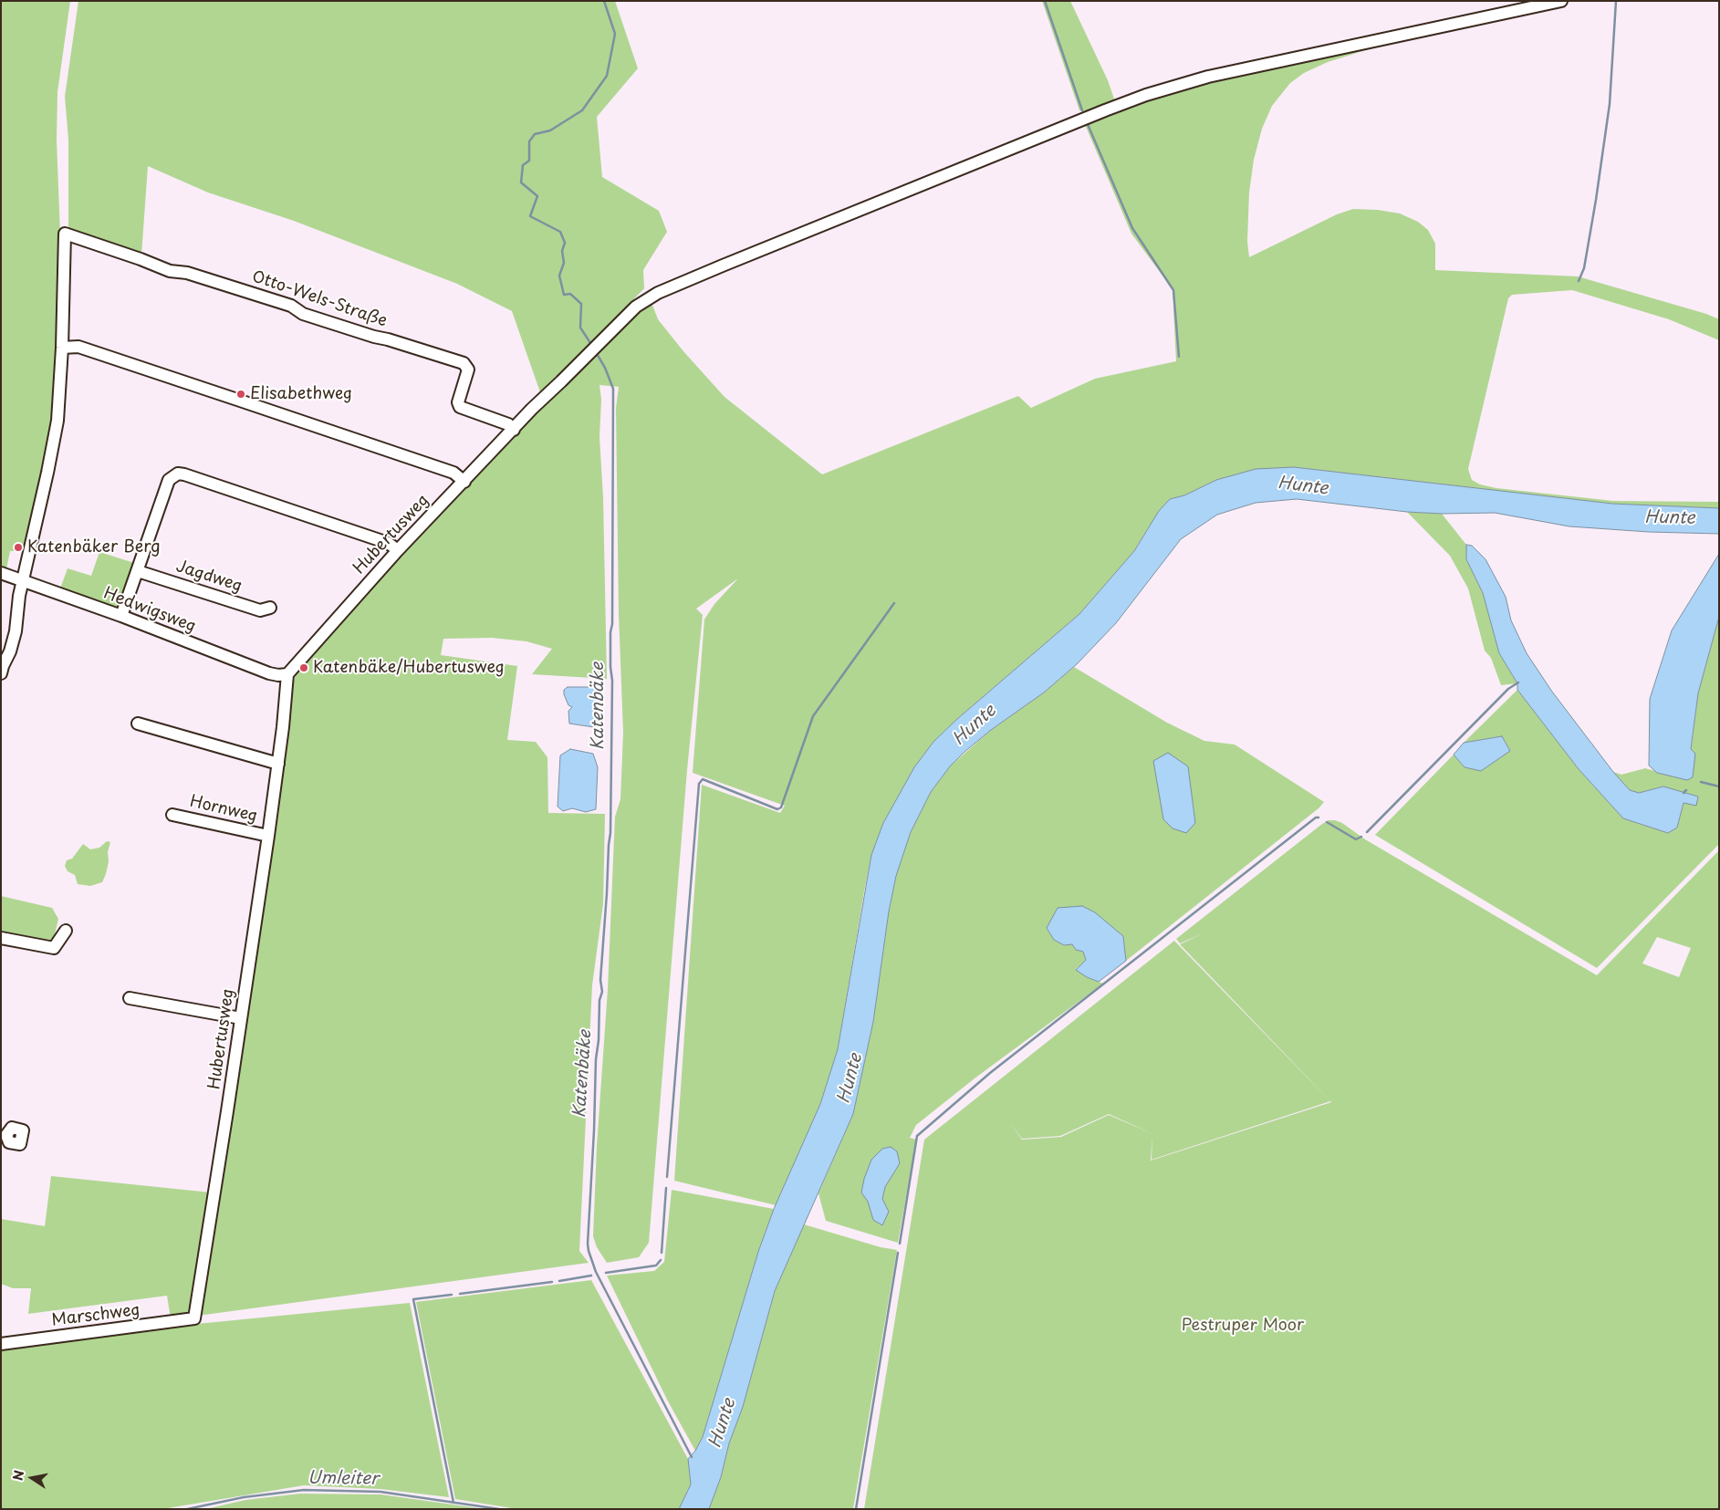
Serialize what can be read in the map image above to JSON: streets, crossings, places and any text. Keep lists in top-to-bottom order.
{
  "streets": {
    "street": [
      "Otto-Wels-Straße",
      "Hubertusweg",
      "Jagdweg",
      "Hedwigsweg",
      "Hornweg",
      "Marschweg"
    ]
  },
  "crossings": [
    ["Otto-Wels-Straße", "Hubertusweg"],
    ["Hubertusweg", "Hedwigsweg"],
    ["Hubertusweg", "Hornweg"],
    ["Hubertusweg", "Marschweg"]
  ],
  "water": ["Hunte", "Katenbäke", "Umleiter"],
  "parks": ["Pestruper Moor"],
  "places": ["Elisabethweg", "Katenbäker Berg", "Katenbäke/Hubertusweg"],
  "north": "left"
}
